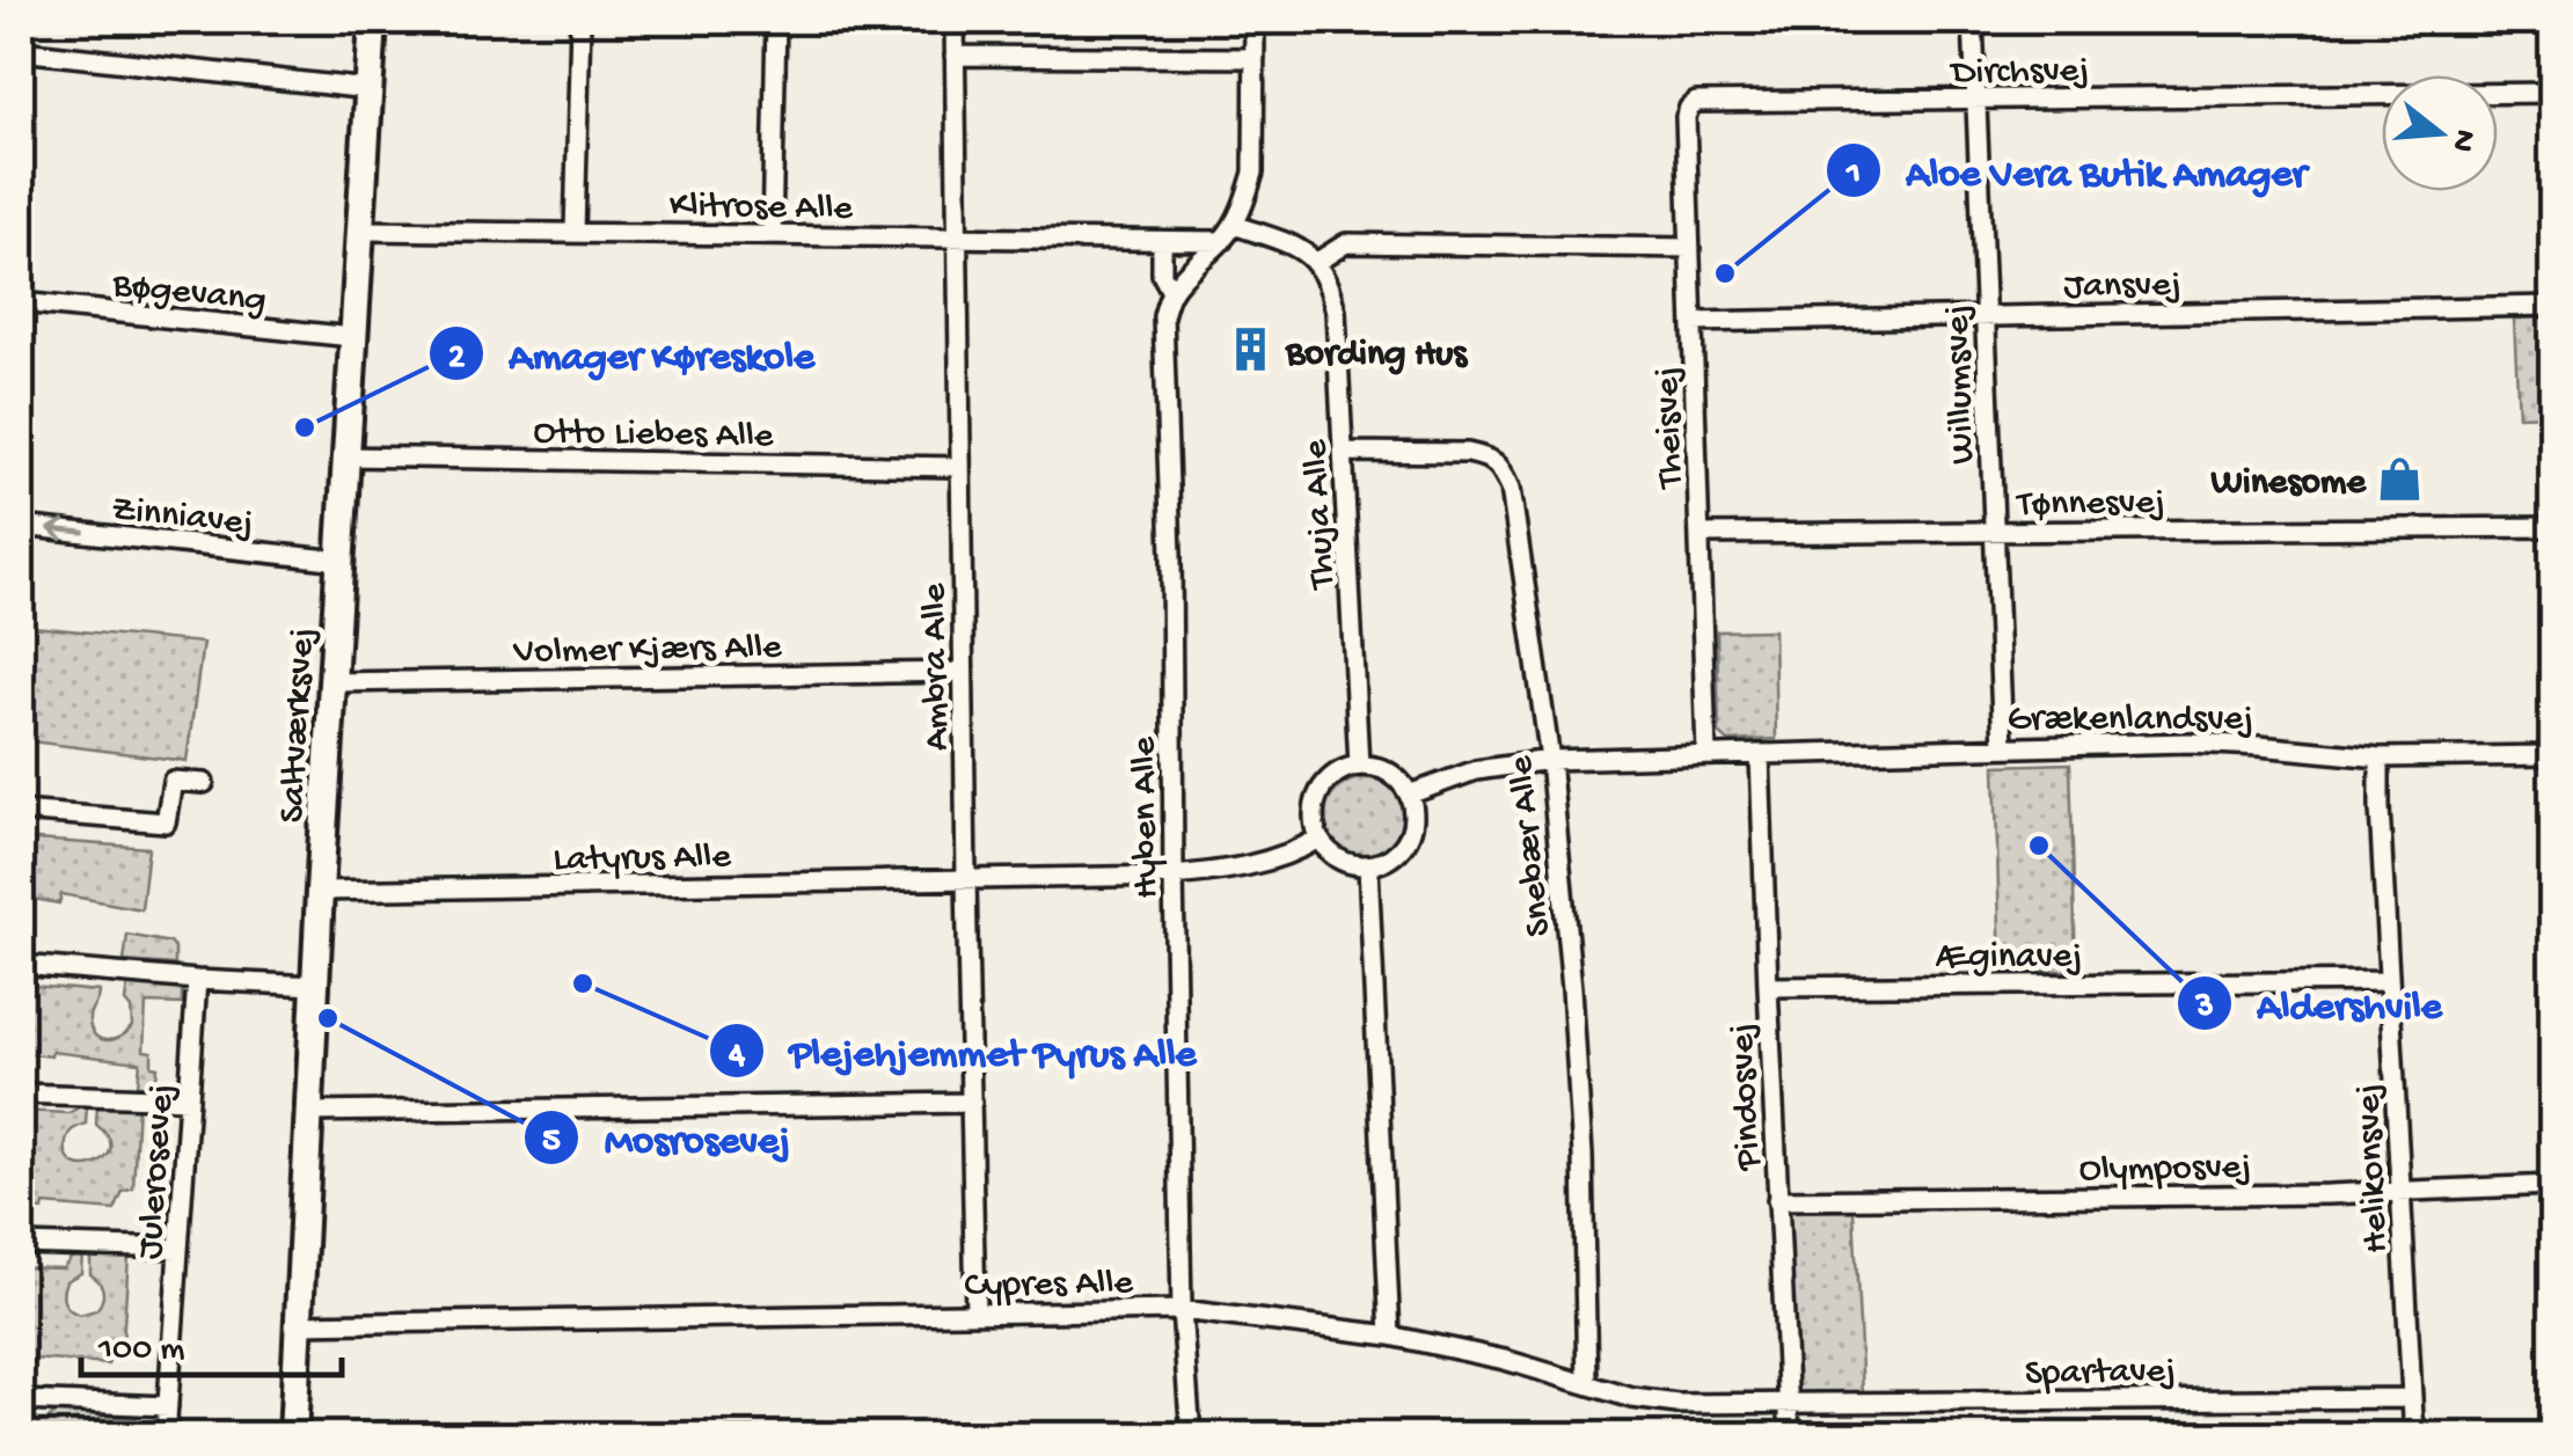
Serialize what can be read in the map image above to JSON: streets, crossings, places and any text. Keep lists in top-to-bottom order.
{
  "streets": {
    "street": [
      "Dirchsvej",
      "Klitrose Alle",
      "Jansvej",
      "Bøgevang",
      "Willumsvej",
      "Theisvej",
      "Otto Liebes Alle",
      "Tønnesvej",
      "Zinniavej",
      "Thuja Alle",
      "Volmer Kjærs Alle",
      "Ambra Alle",
      "Grækenlandsvej",
      "Saltværksvej",
      "Hyben Alle",
      "Snebær Alle",
      "Latyrus Alle",
      "Æginavej",
      "Pindosvej",
      "Olymposvej",
      "Helikonsvej",
      "Julerosevej",
      "Cypres Alle",
      "Spartavej"
    ]
  },
  "crossings": [
    ["Dirchsvej", "Willumsvej"],
    ["Dirchsvej", "Theisvej"],
    ["Klitrose Alle", "Ambra Alle"],
    ["Klitrose Alle", "Saltværksvej"],
    ["Jansvej", "Willumsvej"],
    ["Jansvej", "Theisvej"],
    ["Bøgevang", "Saltværksvej"],
    ["Willumsvej", "Tønnesvej"],
    ["Willumsvej", "Grækenlandsvej"],
    ["Theisvej", "Tønnesvej"],
    ["Theisvej", "Grækenlandsvej"],
    ["Otto Liebes Alle", "Ambra Alle"],
    ["Otto Liebes Alle", "Saltværksvej"],
    ["Zinniavej", "Saltværksvej"],
    ["Thuja Alle", "Grækenlandsvej"],
    ["Thuja Alle", "Snebær Alle"],
    ["Thuja Alle", "Latyrus Alle"],
    ["Volmer Kjærs Alle", "Ambra Alle"],
    ["Volmer Kjærs Alle", "Saltværksvej"],
    ["Ambra Alle", "Latyrus Alle"],
    ["Ambra Alle", "Cypres Alle"],
    ["Grækenlandsvej", "Snebær Alle"],
    ["Grækenlandsvej", "Latyrus Alle"],
    ["Grækenlandsvej", "Pindosvej"],
    ["Grækenlandsvej", "Helikonsvej"],
    ["Saltværksvej", "Latyrus Alle"],
    ["Saltværksvej", "Cypres Alle"],
    ["Hyben Alle", "Latyrus Alle"],
    ["Hyben Alle", "Cypres Alle"],
    ["Snebær Alle", "Cypres Alle"],
    ["Æginavej", "Pindosvej"],
    ["Æginavej", "Helikonsvej"],
    ["Pindosvej", "Olymposvej"],
    ["Pindosvej", "Cypres Alle"],
    ["Pindosvej", "Spartavej"],
    ["Olymposvej", "Helikonsvej"],
    ["Helikonsvej", "Spartavej"],
    ["Cypres Alle", "Spartavej"]
  ],
  "one_way": ["Zinniavej"],
  "places": {
    "other": [
      "Aloe Vera Butik Amager",
      "Amager Køreskole",
      "Aldershvile",
      "Plejehjemmet Pyrus Alle",
      "Mosrosevej"
    ],
    "building": ["Bording Hus"],
    "shop": ["Winesome"]
  },
  "scale_bar": "100 m",
  "north": "right"
}
